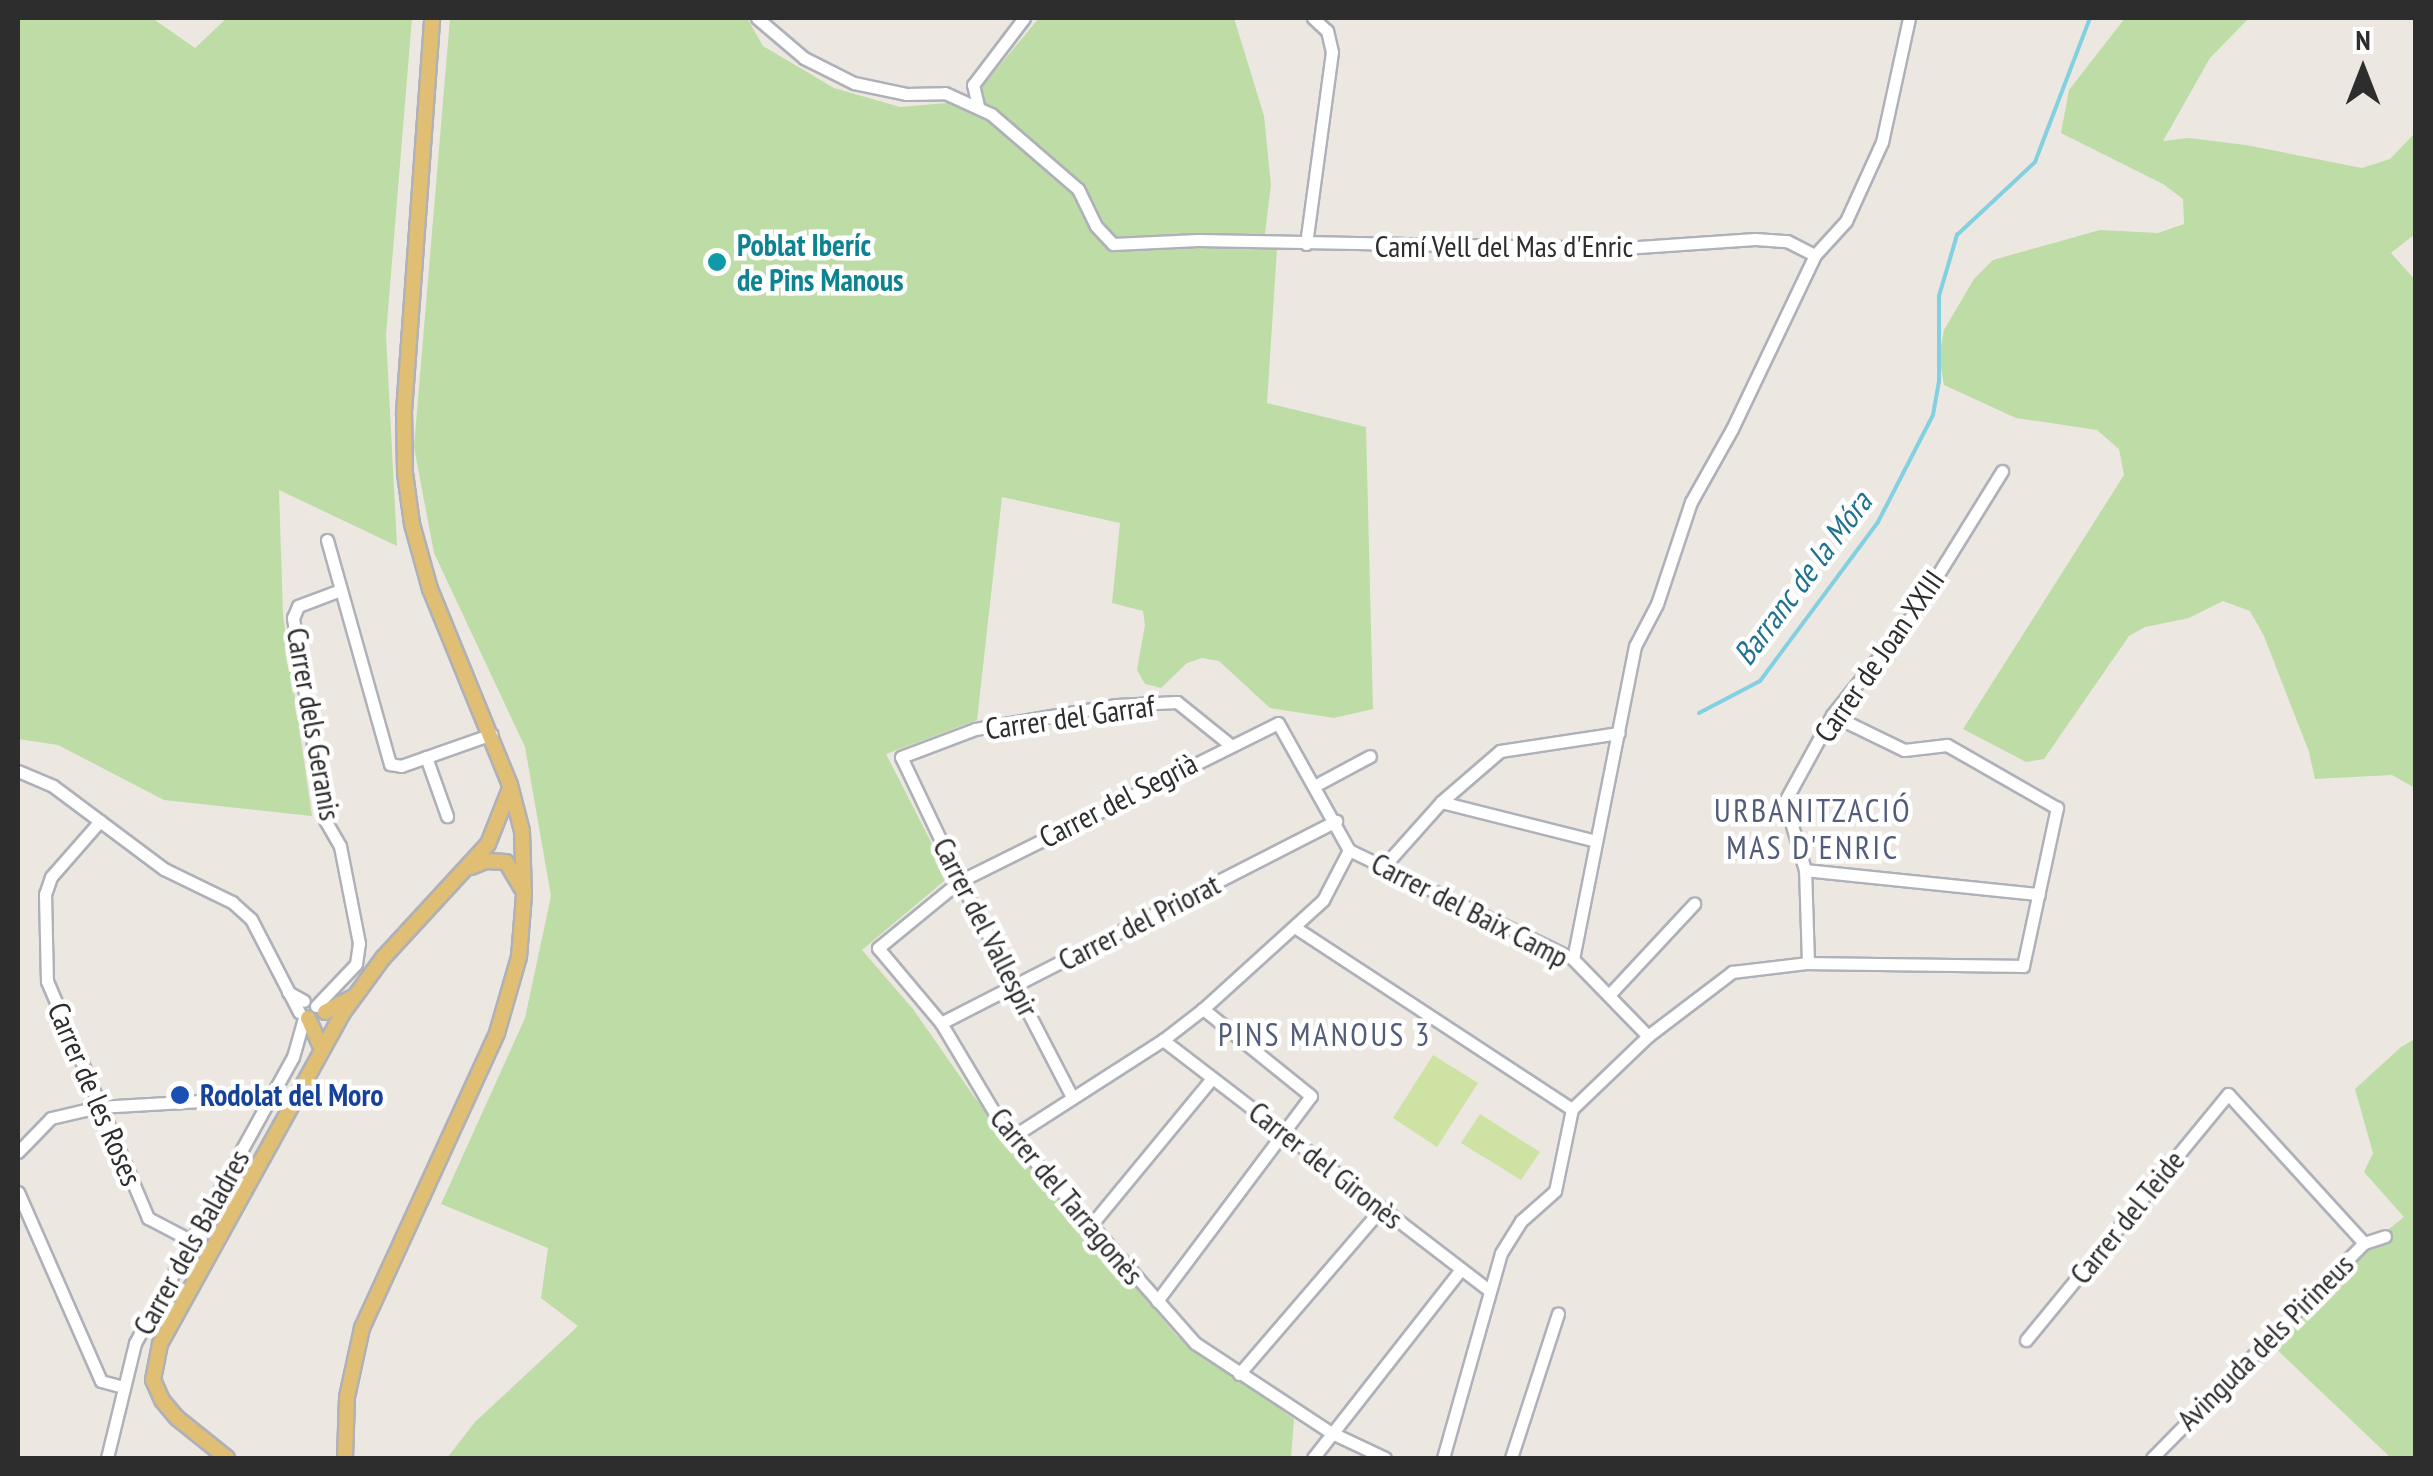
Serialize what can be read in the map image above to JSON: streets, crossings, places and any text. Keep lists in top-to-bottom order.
{
  "streets": {
    "street": [
      "Camí Vell del Mas d'Enric",
      "Carrer de Joan XXIII",
      "Carrer del Garraf",
      "Carrer dels Geranis",
      "Carrer del Segrià",
      "Carrer del Baix Camp",
      "Carrer del Priorat",
      "Carrer del Vallespir",
      "Carrer de les Roses",
      "Carrer del Gironès",
      "Carrer del Tarragonès",
      "Carrer del Teide",
      "Carrer dels Baladres",
      "Avinguda dels Pirineus"
    ]
  },
  "crossings": [
    ["Carrer del Garraf", "Carrer del Segrià"],
    ["Carrer del Garraf", "Carrer del Vallespir"],
    ["Carrer dels Geranis", "Carrer dels Baladres"],
    ["Carrer del Segrià", "Carrer del Baix Camp"],
    ["Carrer del Segrià", "Carrer del Vallespir"],
    ["Carrer del Segrià", "Carrer del Tarragonès"],
    ["Carrer del Baix Camp", "Carrer del Priorat"],
    ["Carrer del Priorat", "Carrer del Vallespir"],
    ["Carrer del Priorat", "Carrer del Tarragonès"],
    ["Carrer del Vallespir", "Carrer del Tarragonès"],
    ["Carrer de les Roses", "Carrer dels Baladres"],
    ["Carrer del Teide", "Avinguda dels Pirineus"]
  ],
  "districts": ["URBANITZACIÓ MAS D'ENRIC", "PINS MANOUS 3"],
  "water": ["Barranc de la Móra"],
  "places": ["Poblat Iberíc de Pins Manous", "Rodolat del Moro"],
  "north": "top"
}
